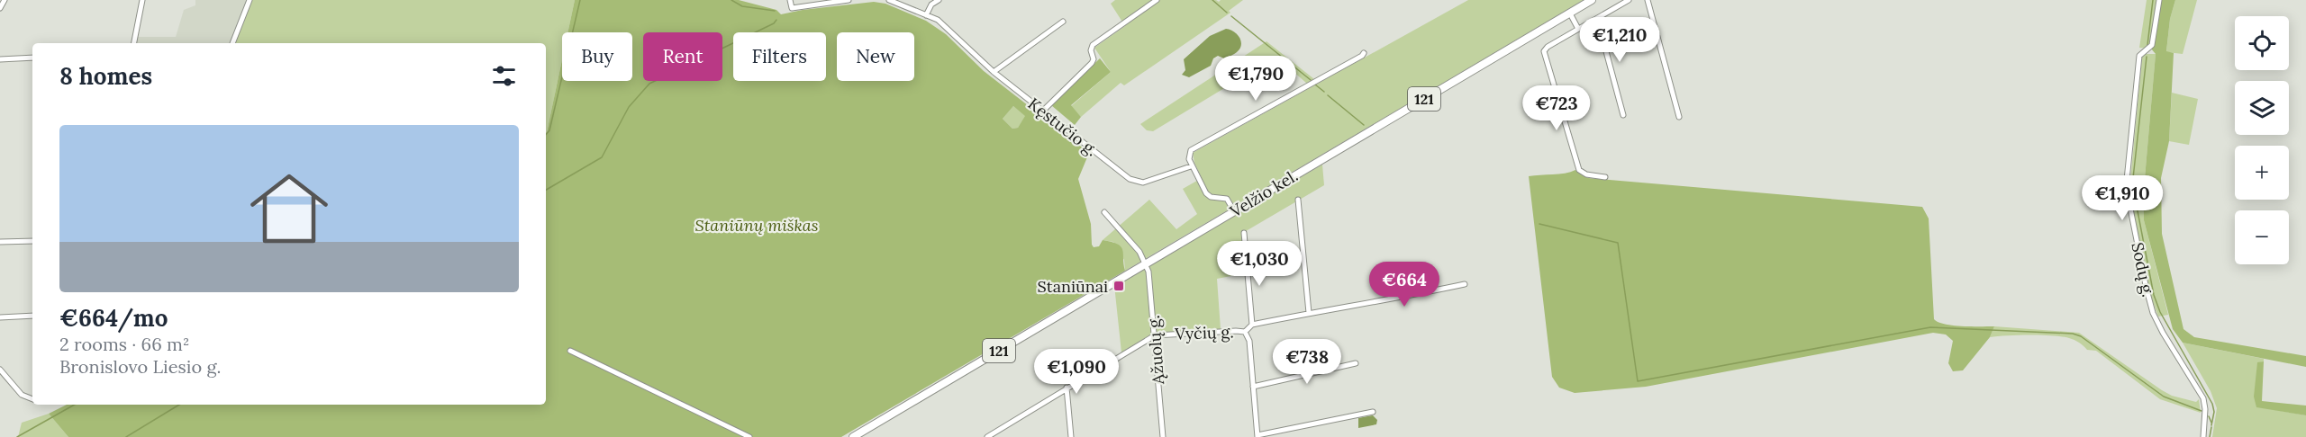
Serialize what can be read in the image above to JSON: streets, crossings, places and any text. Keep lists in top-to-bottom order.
{
  "streets": {
    "main road": ["121", "Velžio kel."],
    "street": [
      "Kęstučio g.",
      "Sodų g.",
      "Vyčių g.",
      "Ąžuolų g."
    ]
  },
  "crossings": [
    ["Velžio kel.", "Ąžuolų g."],
    ["Vyčių g.", "Ąžuolų g."]
  ],
  "parks": ["Staniūnų miškas"],
  "places": {
    "transit": ["Staniūnai"]
  },
  "page": {
    "map_buttons": ["+", "−"],
    "price": [
      "€1,210",
      "€1,790",
      "€723",
      "€1,910",
      "€1,030",
      "€664",
      "€738",
      "€1,090"
    ],
    "chip": [
      "Buy",
      "Rent",
      "Filters",
      "New"
    ],
    "heading": "8 homes",
    "list": [
      {
        "name": "€664/mo",
        "note": "2 rooms · 66 m² · Bronislovo Liesio g."
      }
    ]
  }
}
